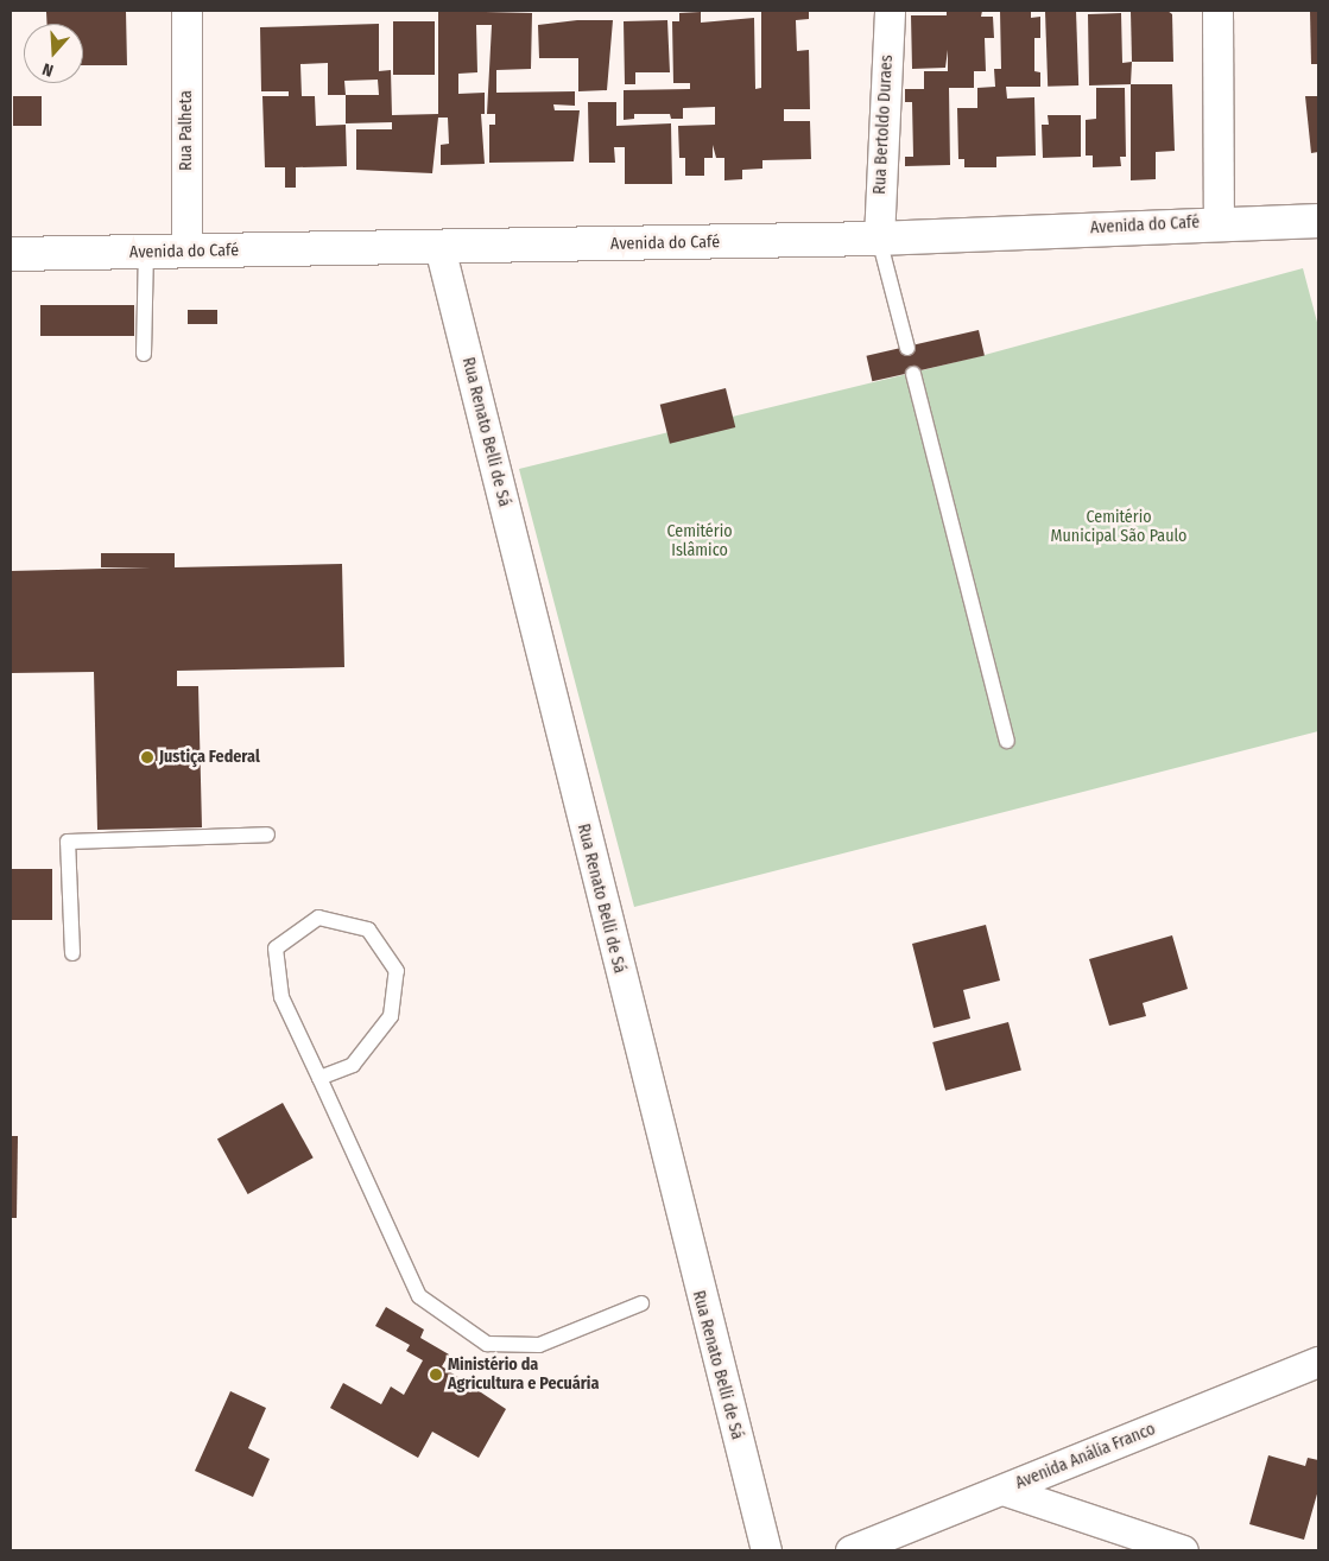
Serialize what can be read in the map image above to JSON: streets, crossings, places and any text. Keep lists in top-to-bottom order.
{
  "streets": {
    "street": [
      "Rua Bertoldo Duraes",
      "Rua Palheta",
      "Avenida do Café",
      "Rua Renato Belli de Sá",
      "Avenida Anália Franco"
    ]
  },
  "crossings": [
    ["Rua Bertoldo Duraes", "Avenida do Café"],
    ["Rua Palheta", "Avenida do Café"],
    ["Avenida do Café", "Rua Renato Belli de Sá"]
  ],
  "parks": ["Cemitério Municipal São Paulo", "Cemitério Islâmico"],
  "places": ["Justiça Federal", "Ministério da Agricultura e Pecuária"],
  "north": "bottom"
}
